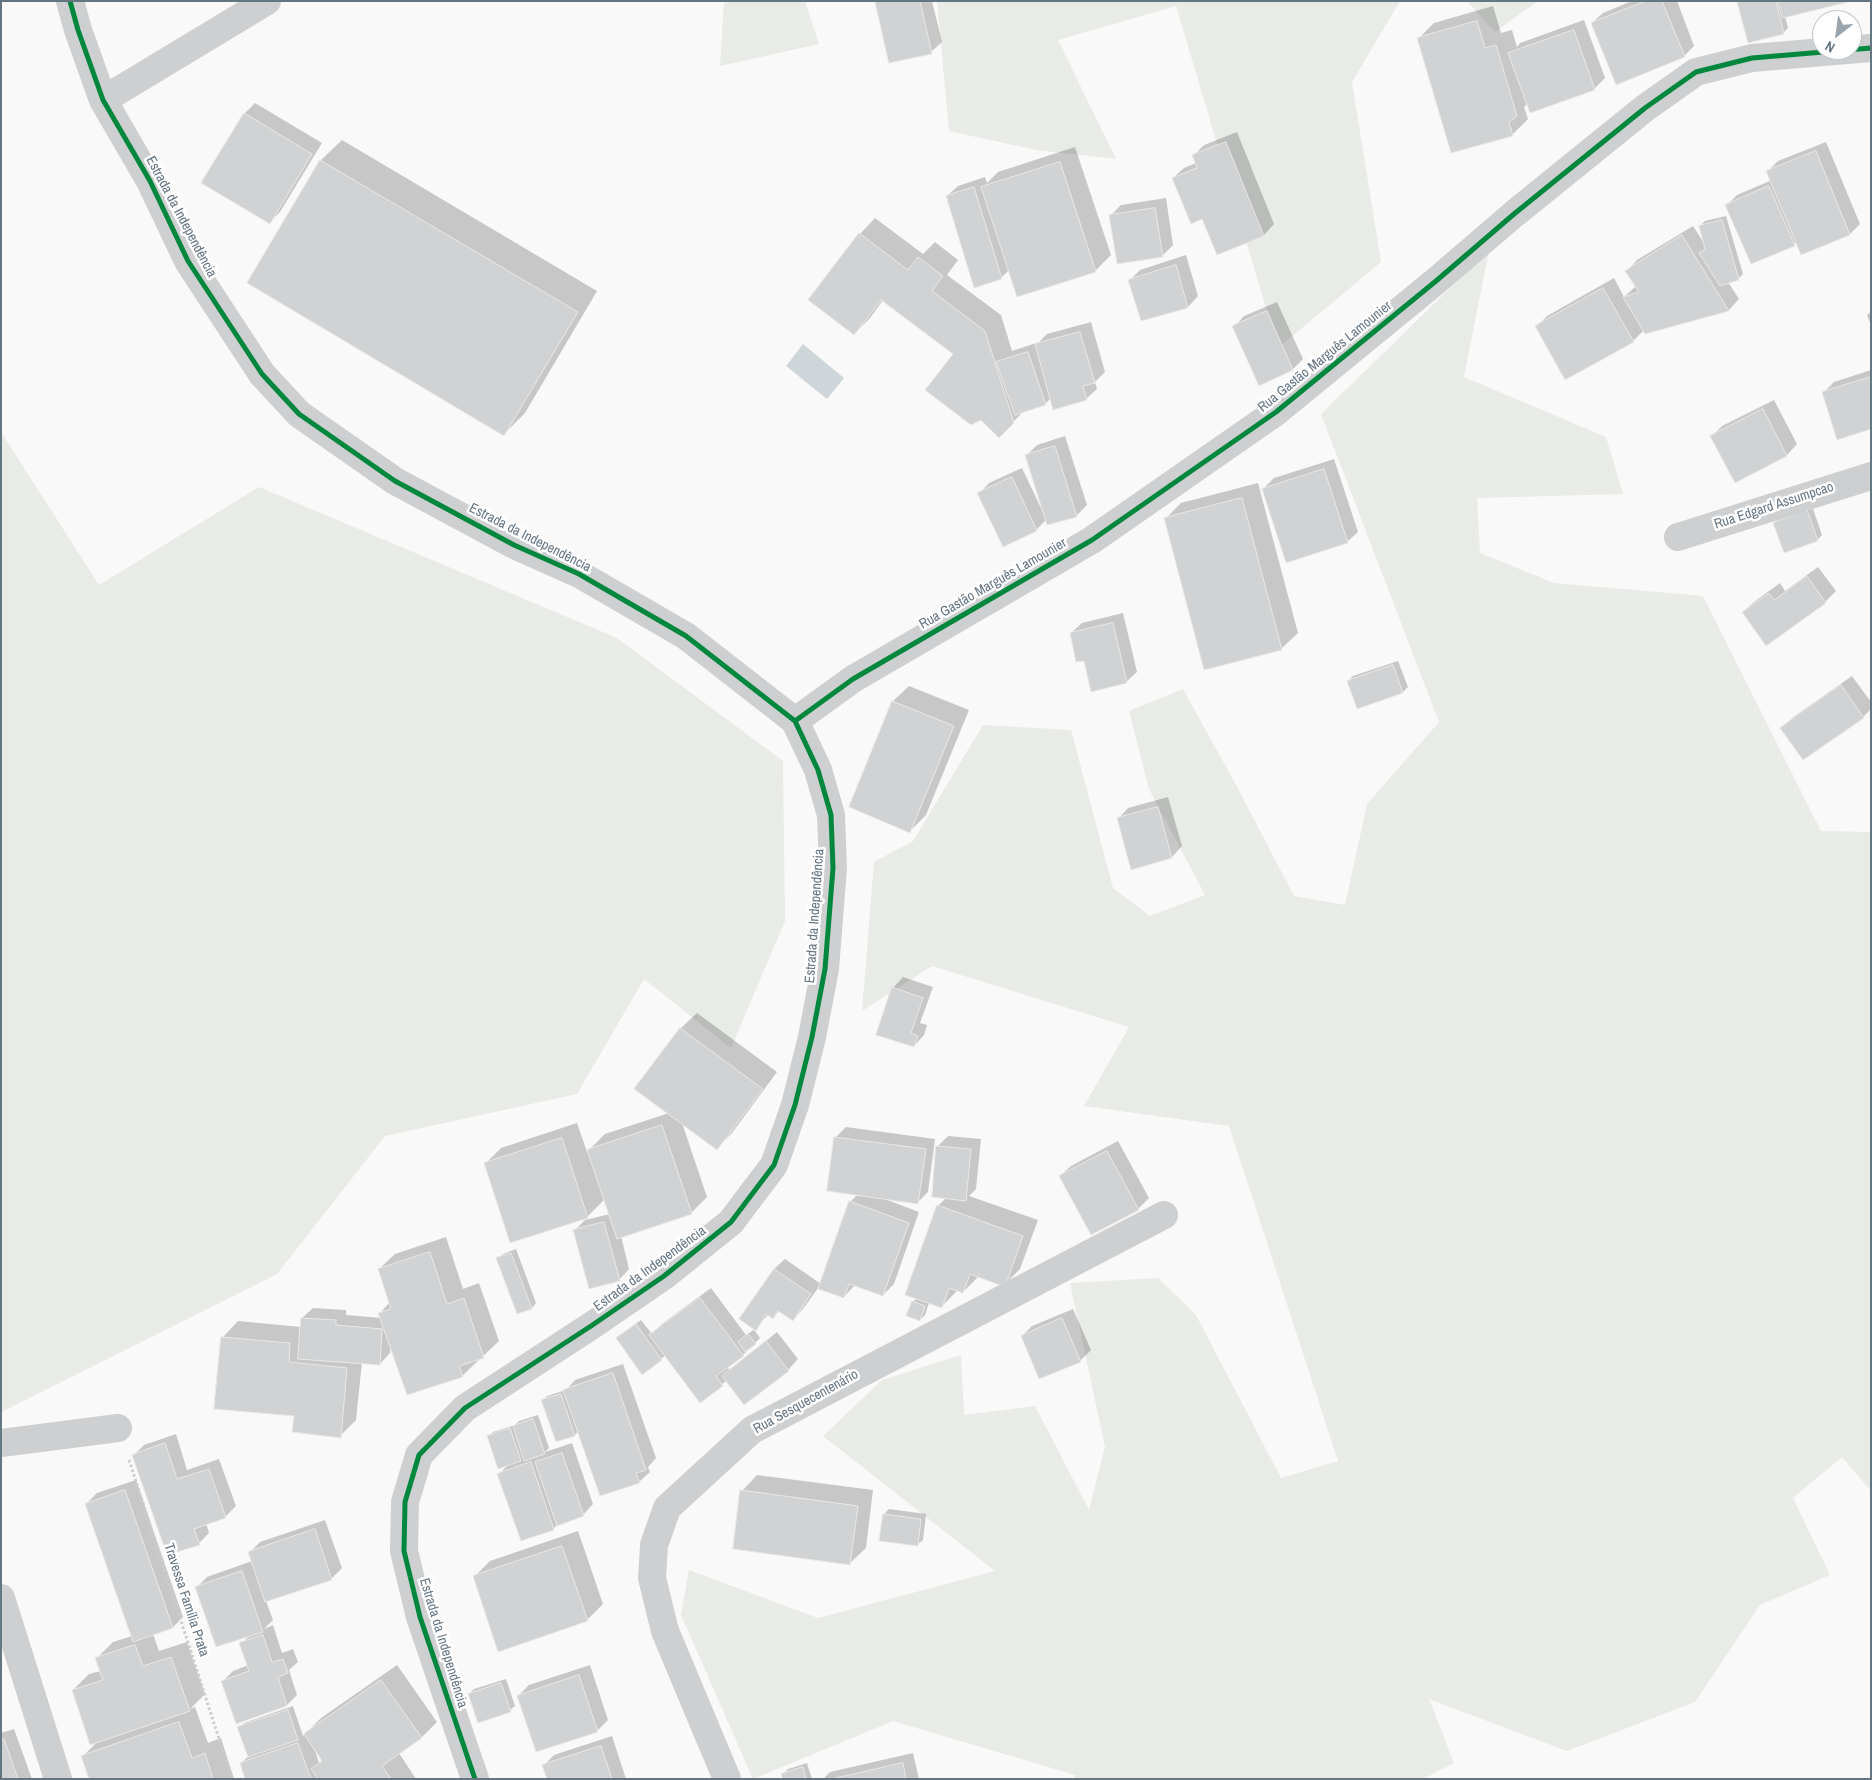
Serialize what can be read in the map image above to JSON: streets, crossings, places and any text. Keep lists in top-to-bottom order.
{
  "streets": {
    "street": [
      "Estrada da Independência",
      "Rua Gastão Marguês Lamounier",
      "Rua Edgard Assumpcao",
      "Rua Sesquecentenário"
    ],
    "path": ["Travessa Família Prata"]
  },
  "crossings": [
    ["Estrada da Independência", "Rua Gastão Marguês Lamounier"]
  ],
  "north": "bottom left"
}
